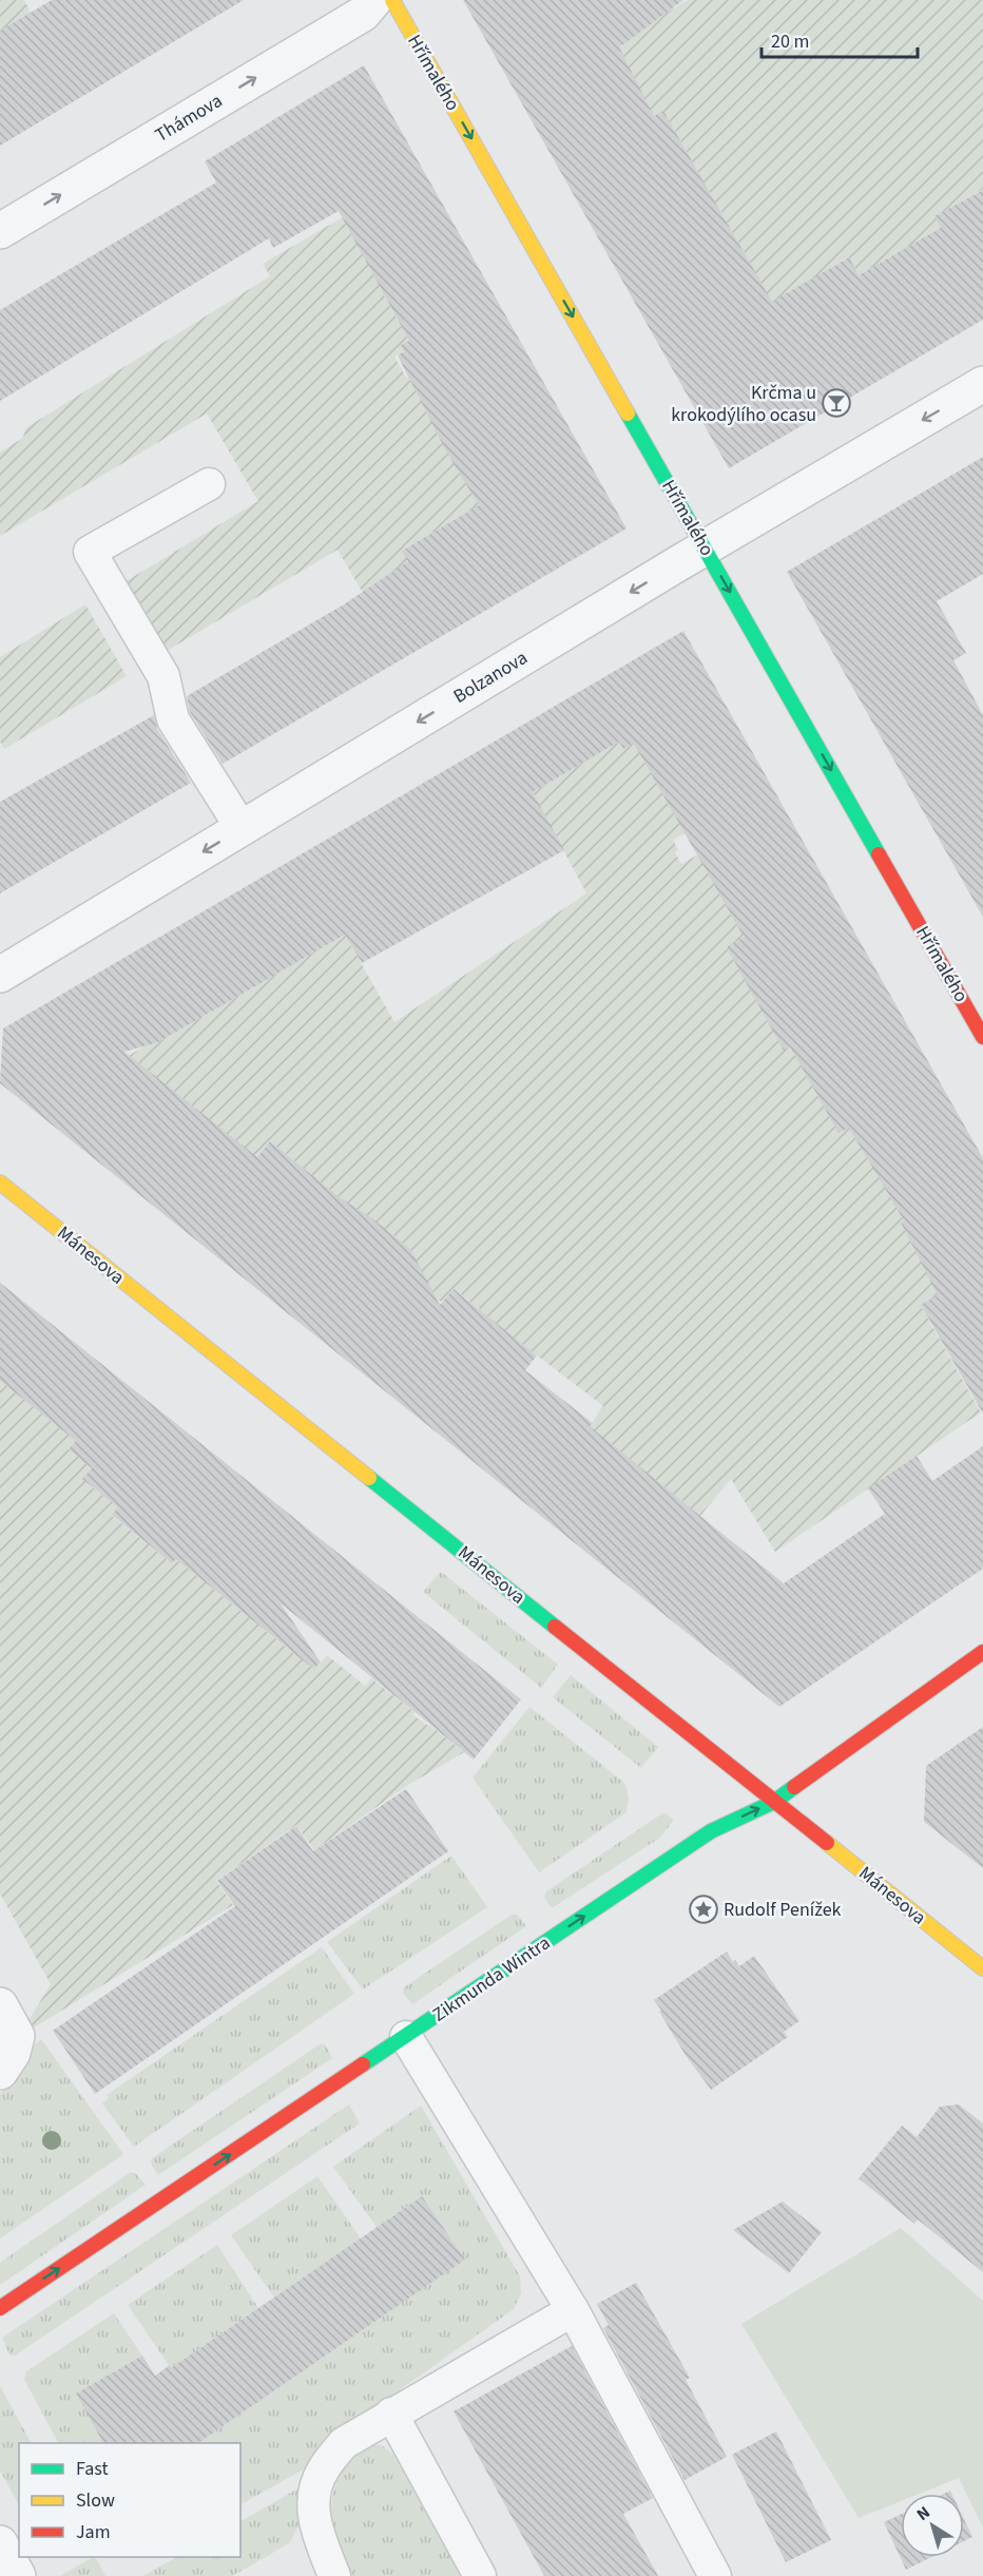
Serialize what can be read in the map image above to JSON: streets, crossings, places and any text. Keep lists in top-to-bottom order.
{
  "streets": {
    "street": [
      "Hřímalého",
      "Thámova",
      "Bolzanova",
      "Mánesova",
      "Zikmunda Wintra"
    ]
  },
  "crossings": [
    ["Hřímalého", "Bolzanova"],
    ["Mánesova", "Zikmunda Wintra"]
  ],
  "one_way": [
    "Hřímalého",
    "Thámova",
    "Bolzanova",
    "Zikmunda Wintra"
  ],
  "places": {
    "bar": ["Krčma u krokodýlího ocasu"],
    "place": ["Rudolf Penížek"]
  },
  "legend": ["Fast", "Slow", "Jam"],
  "scale_bar": "20 m",
  "north": "top left"
}
